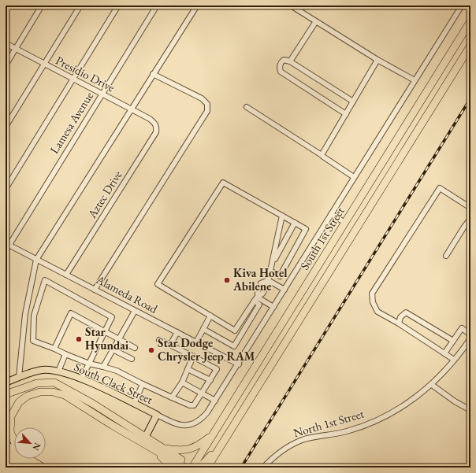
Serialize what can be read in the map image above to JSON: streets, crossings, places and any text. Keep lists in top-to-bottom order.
{
  "streets": {
    "highway": ["South 1st Street"],
    "main road": ["South Clack Street"],
    "street": [
      "Presidio Drive",
      "Lamesa Avenue",
      "Aztec Drive",
      "Alameda Road",
      "North 1st Street"
    ]
  },
  "crossings": [
    ["Presidio Drive", "Lamesa Avenue"],
    ["Presidio Drive", "Aztec Drive"],
    ["Lamesa Avenue", "Alameda Road"],
    ["Aztec Drive", "Alameda Road"],
    ["South 1st Street", "Alameda Road"],
    ["South 1st Street", "South Clack Street"]
  ],
  "places": ["Kiva Hotel Abilene", "Star Hyundai", "Star Dodge Chrysler Jeep RAM"],
  "north": "bottom right"
}
